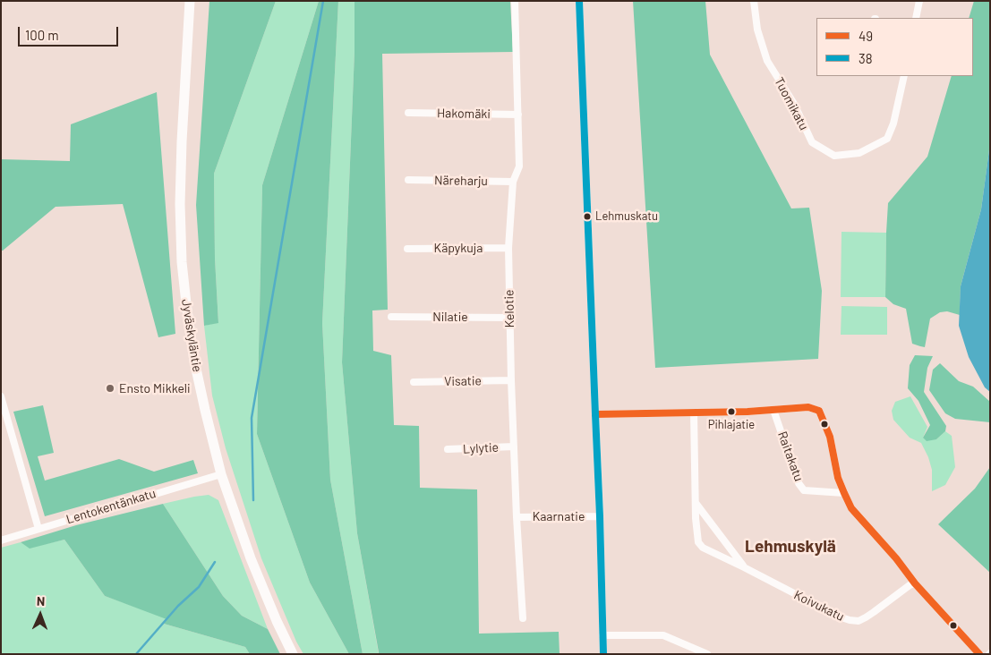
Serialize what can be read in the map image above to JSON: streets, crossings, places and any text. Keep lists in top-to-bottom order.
{
  "streets": {
    "highway": ["Jyväskyläntie"],
    "street": [
      "Tuomikatu",
      "Hakomäki",
      "Näreharju",
      "Käpykuja",
      "Kelotie",
      "Nilatie",
      "Visatie",
      "Lylytie",
      "Raitakatu",
      "Lentokentänkatu",
      "Kaarnatie",
      "Koivukatu"
    ]
  },
  "crossings": [
    ["Hakomäki", "Kelotie"],
    ["Näreharju", "Kelotie"],
    ["Käpykuja", "Kelotie"],
    ["Kelotie", "Nilatie"],
    ["Kelotie", "Visatie"],
    ["Kelotie", "Lylytie"],
    ["Kelotie", "Kaarnatie"],
    ["Jyväskyläntie", "Lentokentänkatu"]
  ],
  "districts": ["Lehmuskylä"],
  "places": ["Lehmuskatu", "Ensto Mikkeli", "Pihlajatie"],
  "lines": ["transit line 38", "transit line 49"],
  "legend": ["49", "38"],
  "scale_bar": "100 m",
  "north": "top"
}
